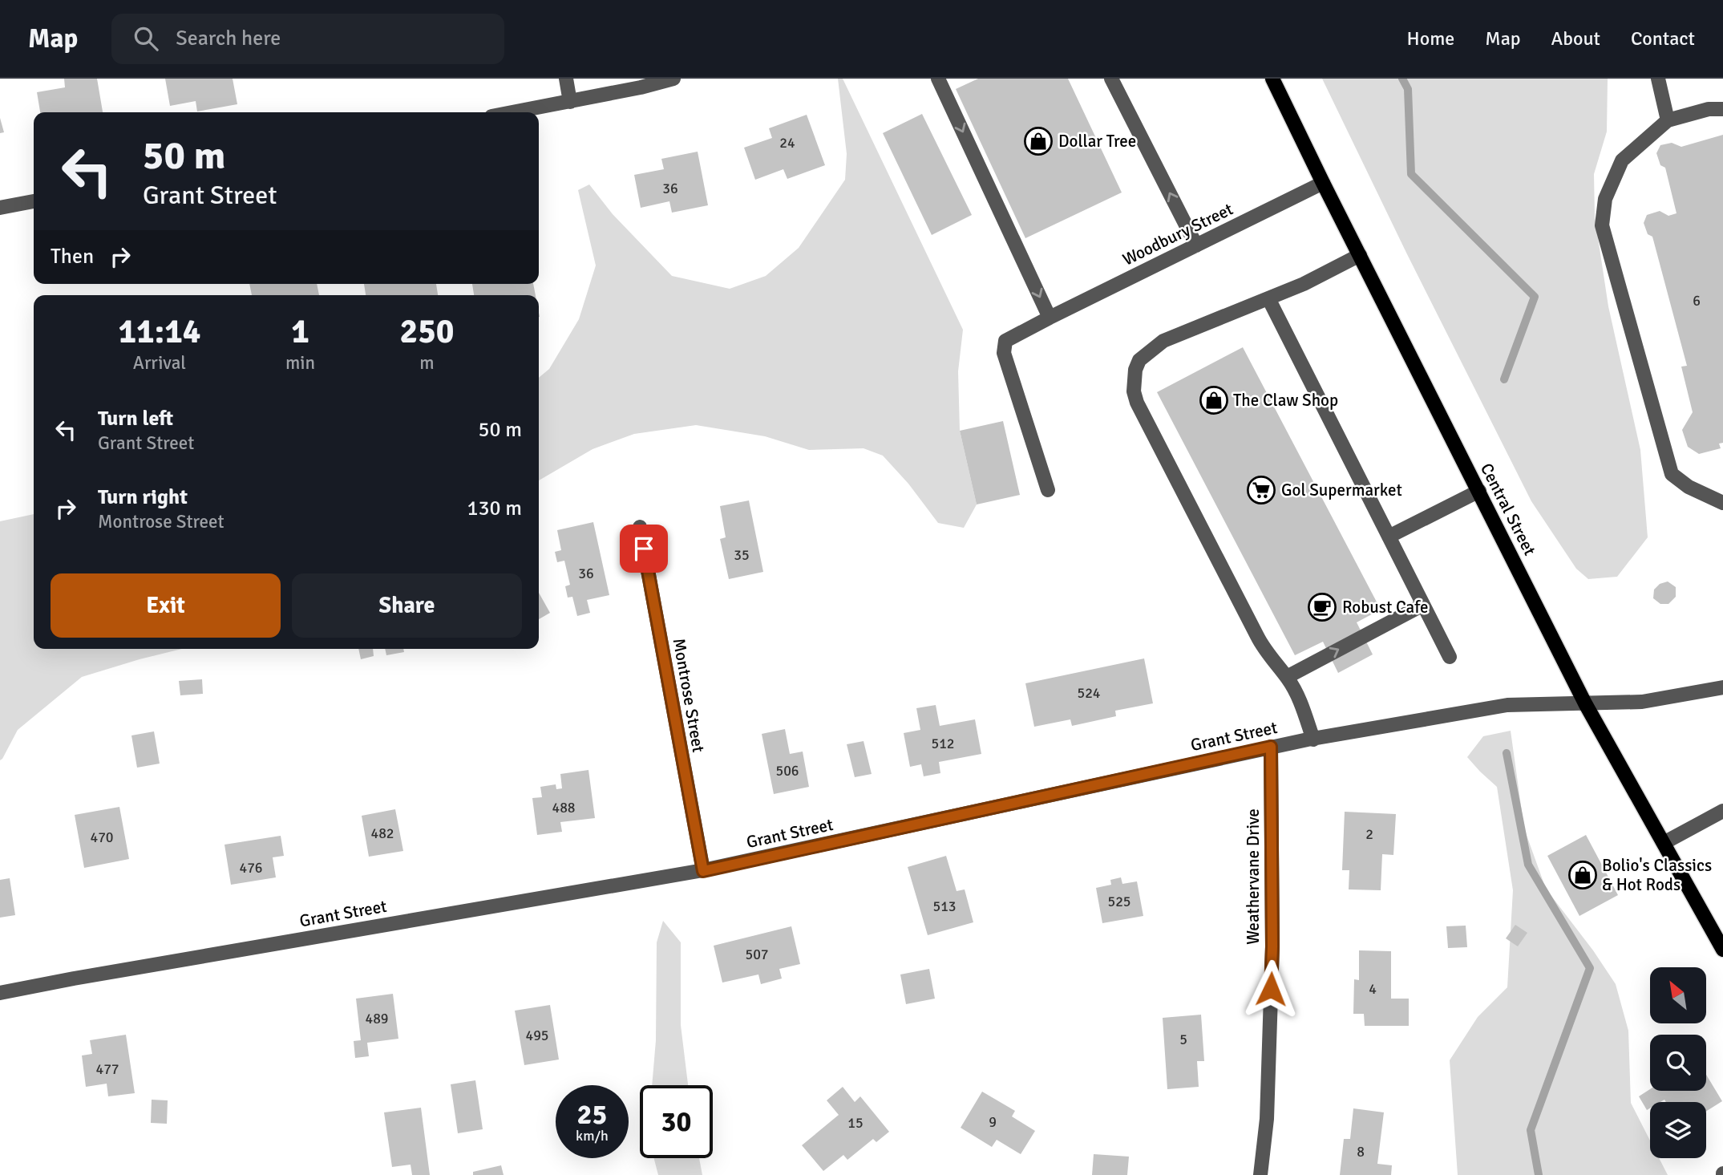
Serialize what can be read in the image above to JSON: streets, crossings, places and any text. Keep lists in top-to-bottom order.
{
  "streets": {
    "main road": ["Central Street"],
    "street": [
      "Woodbury Street",
      "Montrose Street",
      "Grant Street",
      "Weathervane Drive"
    ]
  },
  "crossings": [
    ["Woodbury Street", "Central Street"],
    ["Central Street", "Grant Street"],
    ["Montrose Street", "Grant Street"],
    ["Grant Street", "Weathervane Drive"]
  ],
  "places": {
    "shop": ["Dollar Tree", "The Claw Shop", "Bolio's Classics & Hot Rods"],
    "supermarket": ["Gol Supermarket"],
    "cafe": ["Robust Cafe"]
  },
  "house_numbers": [
    "24",
    "36",
    "6",
    "35",
    "36",
    "524",
    "512",
    "506",
    "488",
    "482",
    "2",
    "470",
    "476",
    "525",
    "513",
    "507",
    "4",
    "489",
    "495",
    "5",
    "477",
    "9",
    "15",
    "8"
  ],
  "north": "top left",
  "page": {
    "header": "Map",
    "search": "Search here",
    "nav": [
      "Home",
      "Map",
      "About",
      "Contact"
    ],
    "turn": ["50 m", "Grant Street"],
    "then": "Then",
    "eta": [
      "11:14",
      "Arrival",
      "1",
      "min",
      "250",
      "m"
    ],
    "list": [
      {
        "name": "Turn left",
        "note": "Grant Street",
        "value": "50 m"
      },
      {
        "name": "Turn right",
        "note": "Montrose Street",
        "value": "130 m"
      }
    ],
    "buttons": ["Exit", "Share"],
    "speed": "25 km/h",
    "limit": "30"
  }
}
